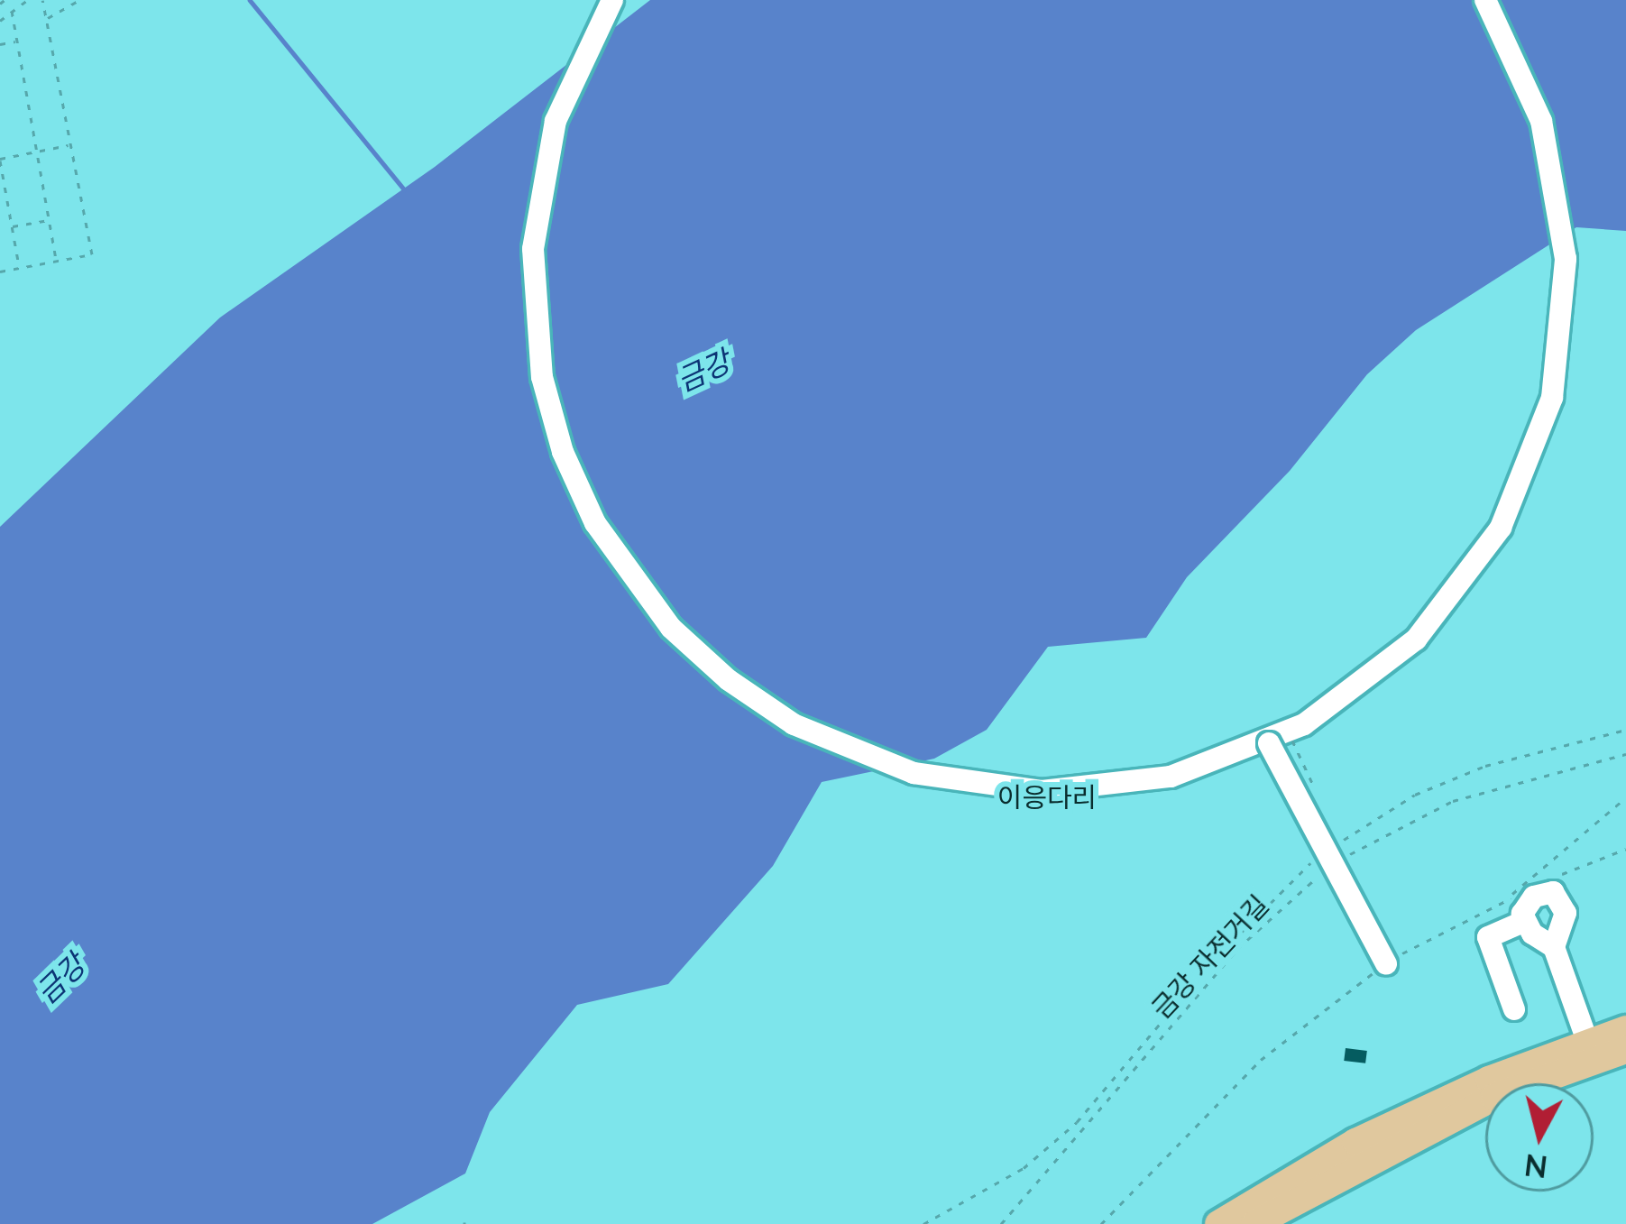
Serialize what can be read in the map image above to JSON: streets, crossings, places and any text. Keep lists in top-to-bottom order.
{
  "streets": {
    "street": ["이응다리"],
    "path": ["금강 자전거길"]
  },
  "water": ["금강"],
  "north": "bottom"
}
